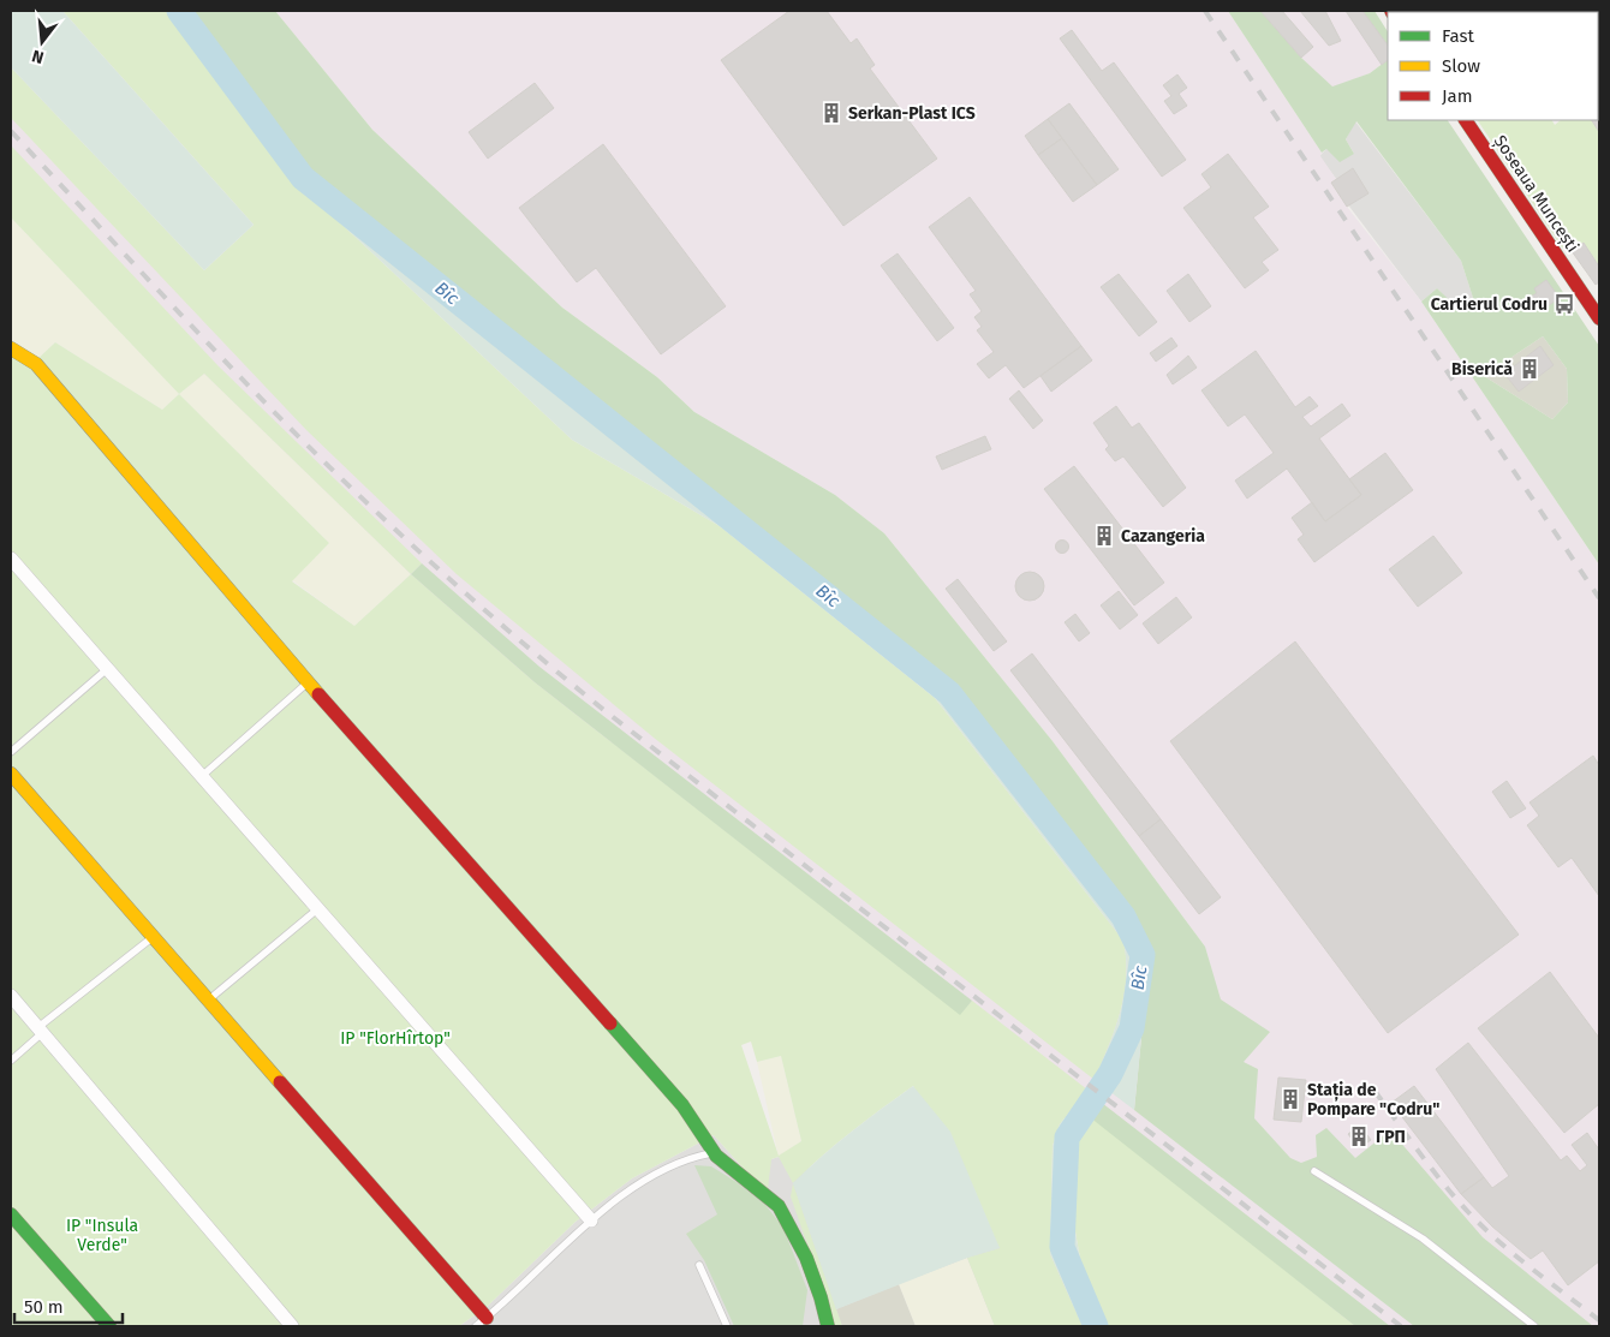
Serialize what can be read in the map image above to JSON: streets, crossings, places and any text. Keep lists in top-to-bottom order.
{
  "streets": {
    "street": ["Șoseaua Muncești"]
  },
  "water": ["Bîc"],
  "parks": ["IP \"FlorHîrtop\"", "IP \"Insula Verde\""],
  "places": {
    "building": [
      "Serkan-Plast ICS",
      "Biserică",
      "Cazangeria",
      "Stația de Pompare \"Codru\"",
      "ГРП"
    ],
    "bus stop": ["Cartierul Codru"]
  },
  "legend": ["Fast", "Slow", "Jam"],
  "scale_bar": "50 m",
  "north": "bottom"
}
